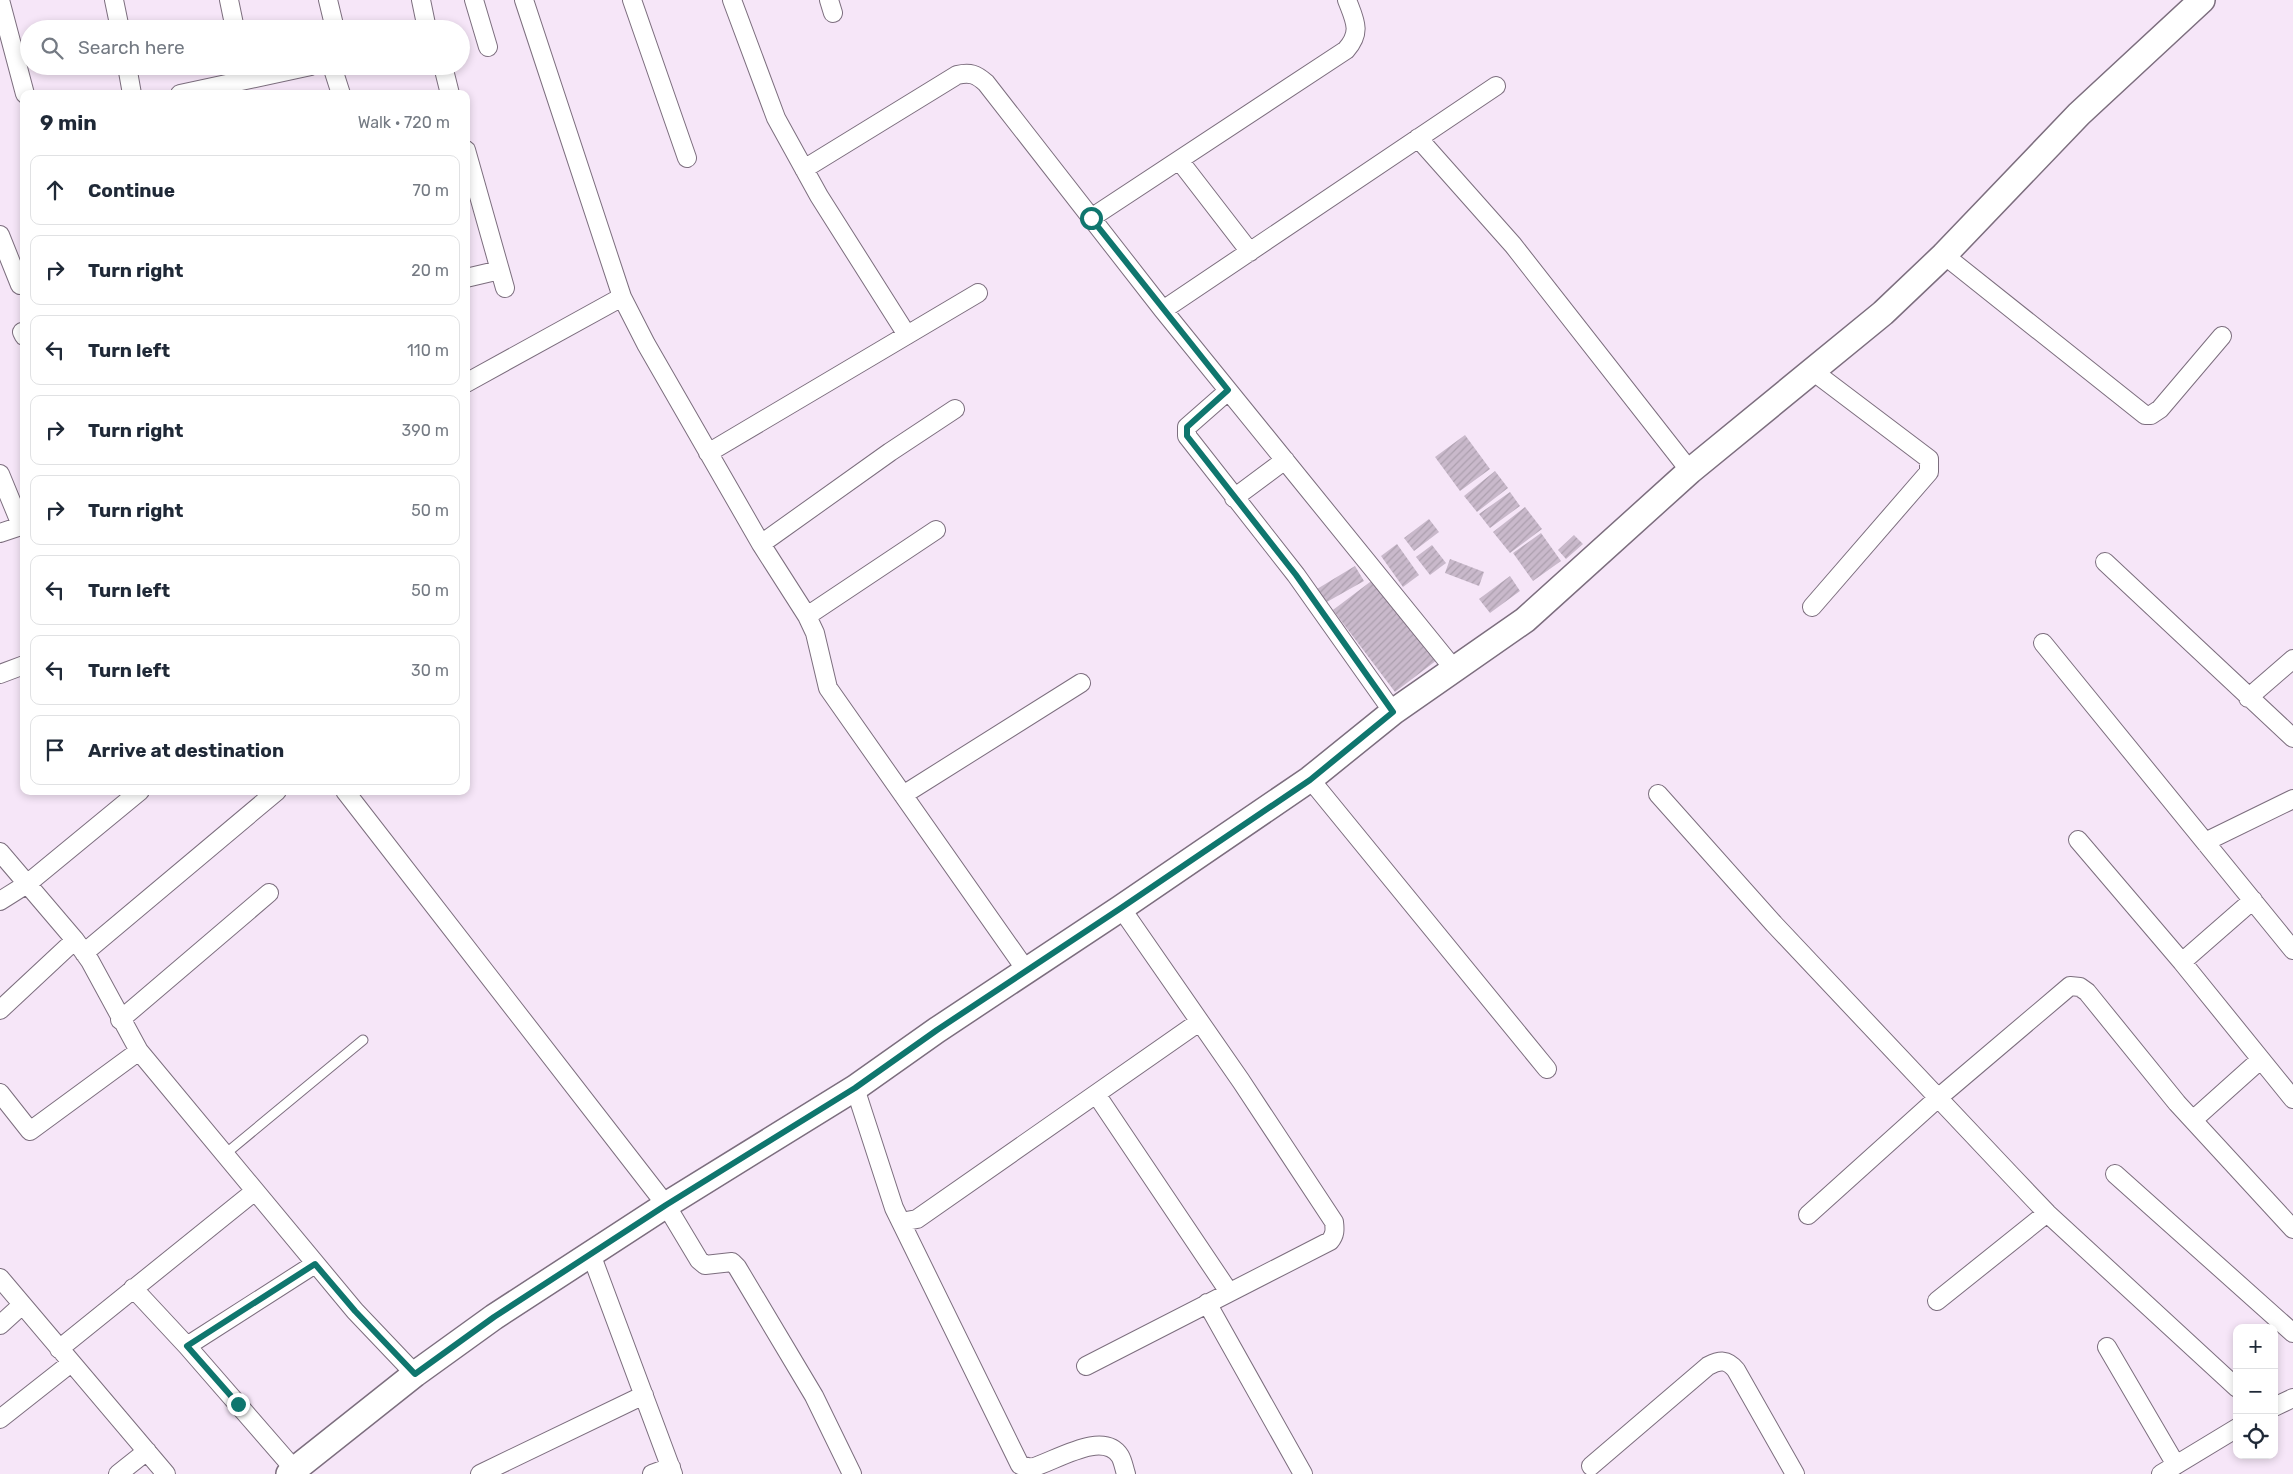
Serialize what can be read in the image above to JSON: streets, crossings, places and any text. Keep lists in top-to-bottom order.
{
  "page": {
    "search": "Search here",
    "heading": ["9 min", "Walk · 720 m"],
    "list": [
      ["Continue", "70 m"],
      ["Turn right", "20 m"],
      ["Turn left", "110 m"],
      ["Turn right", "390 m"],
      ["Turn right", "50 m"],
      ["Turn left", "50 m"],
      ["Turn left", "30 m"],
      "Arrive at destination"
    ],
    "map_buttons": ["+", "−"]
  }
}
